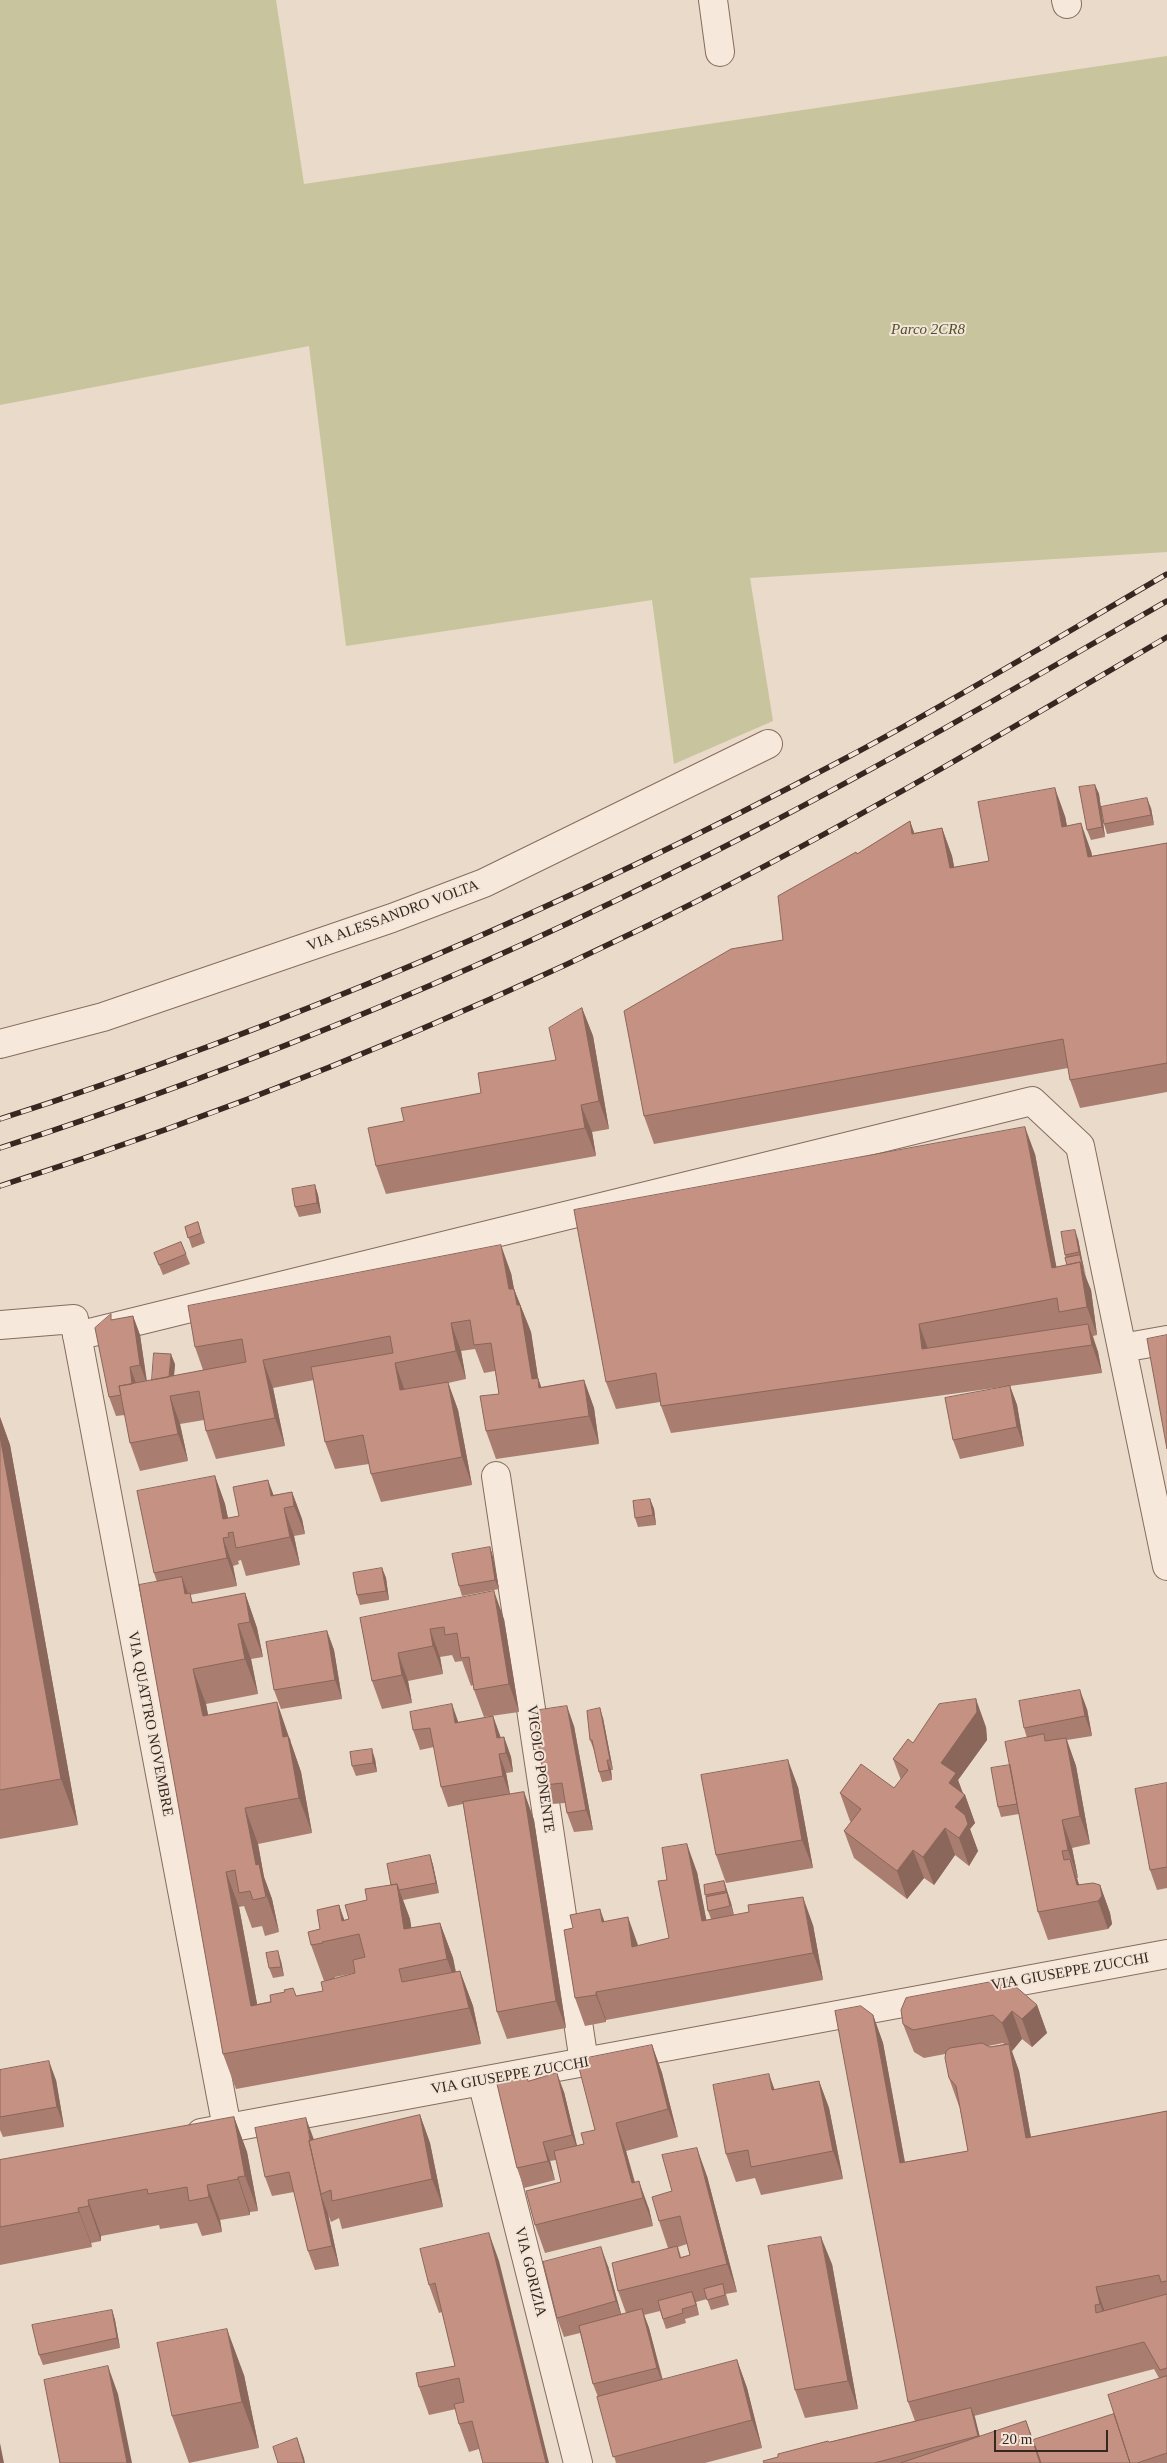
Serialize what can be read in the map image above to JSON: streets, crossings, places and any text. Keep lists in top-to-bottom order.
{
  "streets": {
    "street": [
      "VIA ALESSANDRO VOLTA",
      "VIA QUATTRO NOVEMBRE",
      "VICOLO PONENTE",
      "VIA GIUSEPPE ZUCCHI",
      "VIA GORIZIA"
    ]
  },
  "crossings": [
    ["VIA QUATTRO NOVEMBRE", "VIA GIUSEPPE ZUCCHI"],
    ["VICOLO PONENTE", "VIA GIUSEPPE ZUCCHI"],
    ["VIA GIUSEPPE ZUCCHI", "VIA GORIZIA"]
  ],
  "parks": ["Parco 2CR8"],
  "scale_bar": "20 m"
}
